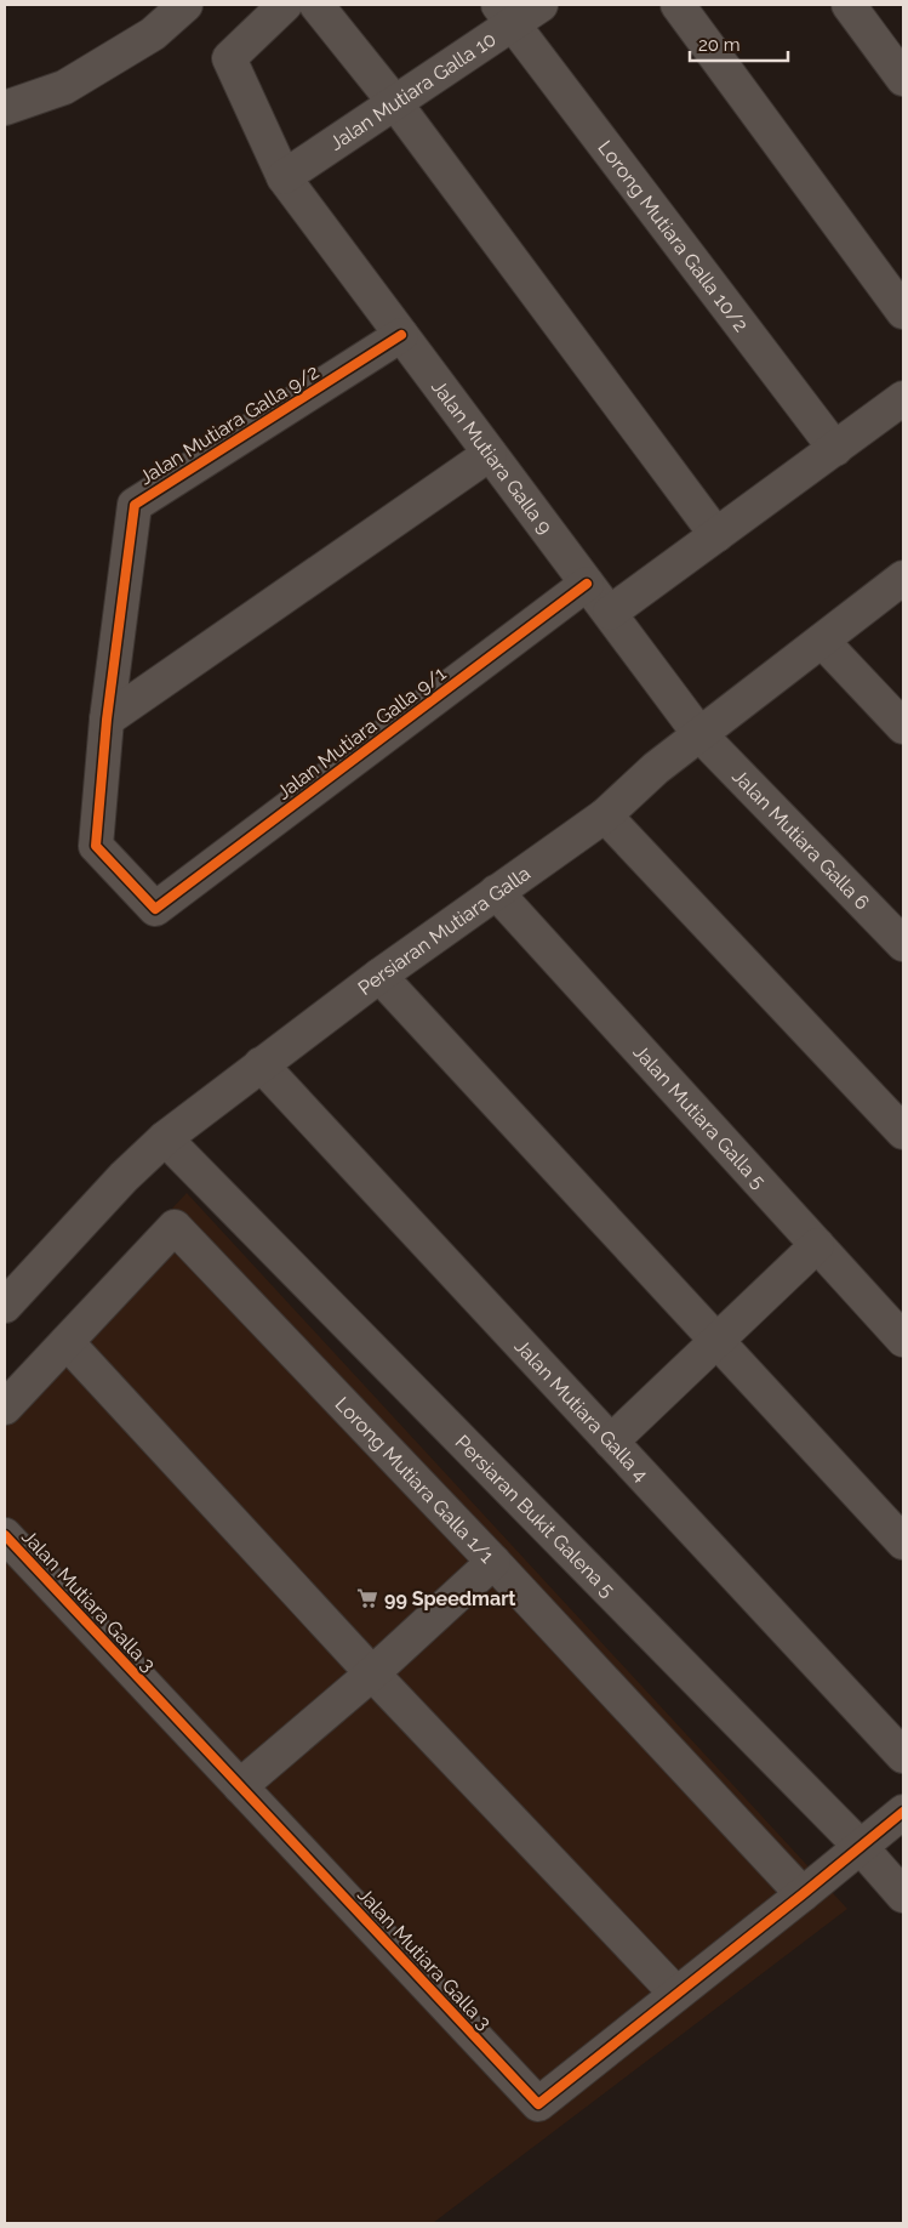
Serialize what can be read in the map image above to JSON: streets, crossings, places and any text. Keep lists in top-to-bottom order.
{
  "streets": {
    "street": [
      "Jalan Mutiara Galla 10",
      "Lorong Mutiara Galla 10/2",
      "Jalan Mutiara Galla 9/2",
      "Jalan Mutiara Galla 9",
      "Jalan Mutiara Galla 9/1",
      "Jalan Mutiara Galla 6",
      "Persiaran Mutiara Galla",
      "Jalan Mutiara Galla 5",
      "Jalan Mutiara Galla 4",
      "Lorong Mutiara Galla 1/1",
      "Persiaran Bukit Galena 5",
      "Jalan Mutiara Galla 3"
    ]
  },
  "crossings": [
    ["Jalan Mutiara Galla 10", "Lorong Mutiara Galla 10/2"],
    ["Jalan Mutiara Galla 10", "Jalan Mutiara Galla 9"],
    ["Jalan Mutiara Galla 9/2", "Jalan Mutiara Galla 9"],
    ["Jalan Mutiara Galla 9/2", "Jalan Mutiara Galla 9/1"],
    ["Jalan Mutiara Galla 9", "Jalan Mutiara Galla 9/1"],
    ["Jalan Mutiara Galla 9", "Jalan Mutiara Galla 6"],
    ["Jalan Mutiara Galla 9", "Persiaran Mutiara Galla"],
    ["Jalan Mutiara Galla 6", "Persiaran Mutiara Galla"],
    ["Persiaran Mutiara Galla", "Jalan Mutiara Galla 5"],
    ["Persiaran Mutiara Galla", "Jalan Mutiara Galla 4"],
    ["Persiaran Mutiara Galla", "Persiaran Bukit Galena 5"],
    ["Lorong Mutiara Galla 1/1", "Jalan Mutiara Galla 3"],
    ["Persiaran Bukit Galena 5", "Jalan Mutiara Galla 3"]
  ],
  "places": {
    "supermarket": ["99 Speedmart"]
  },
  "scale_bar": "20 m"
}
